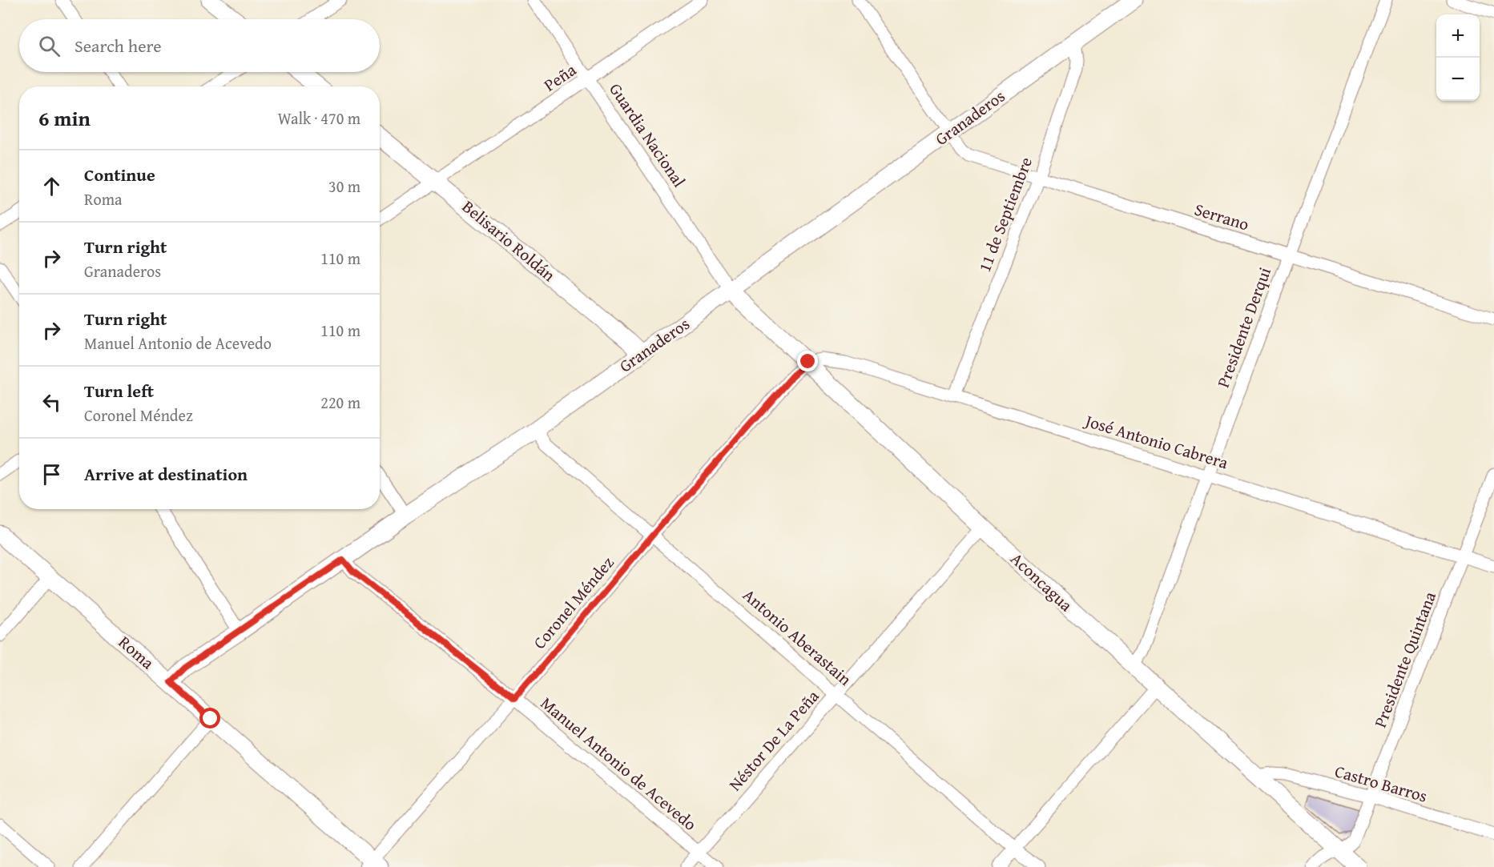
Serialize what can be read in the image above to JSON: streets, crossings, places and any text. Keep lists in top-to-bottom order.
{
  "streets": {
    "street": [
      "Peña",
      "Granaderos",
      "Guardia Nacional",
      "11 de Septiembre",
      "Serrano",
      "Belisario Roldán",
      "Presidente Derqui",
      "José Antonio Cabrera",
      "Aconcagua",
      "Coronel Méndez",
      "Antonio Aberastain",
      "Roma",
      "Presidente Quintana",
      "Néstor De La Peña",
      "Manuel Antonio de Acevedo",
      "Castro Barros"
    ]
  },
  "crossings": [
    ["Peña", "Guardia Nacional"],
    ["Peña", "Belisario Roldán"],
    ["Granaderos", "Guardia Nacional"],
    ["Granaderos", "11 de Septiembre"],
    ["Granaderos", "Serrano"],
    ["Granaderos", "Belisario Roldán"],
    ["Granaderos", "Aconcagua"],
    ["Granaderos", "Antonio Aberastain"],
    ["Granaderos", "Roma"],
    ["Granaderos", "Manuel Antonio de Acevedo"],
    ["Guardia Nacional", "Aconcagua"],
    ["11 de Septiembre", "Serrano"],
    ["11 de Septiembre", "José Antonio Cabrera"],
    ["Serrano", "Presidente Derqui"],
    ["Presidente Derqui", "José Antonio Cabrera"],
    ["Presidente Derqui", "Aconcagua"],
    ["José Antonio Cabrera", "Aconcagua"],
    ["José Antonio Cabrera", "Coronel Méndez"],
    ["José Antonio Cabrera", "Presidente Quintana"],
    ["Aconcagua", "Coronel Méndez"],
    ["Aconcagua", "Presidente Quintana"],
    ["Aconcagua", "Néstor De La Peña"],
    ["Aconcagua", "Castro Barros"],
    ["Coronel Méndez", "Antonio Aberastain"],
    ["Coronel Méndez", "Roma"],
    ["Coronel Méndez", "Manuel Antonio de Acevedo"],
    ["Antonio Aberastain", "Néstor De La Peña"],
    ["Presidente Quintana", "Castro Barros"],
    ["Néstor De La Peña", "Manuel Antonio de Acevedo"]
  ],
  "page": {
    "map_buttons": ["+", "−"],
    "search": "Search here",
    "heading": ["6 min", "Walk · 470 m"],
    "list": [
      ["Continue", "Roma", "30 m"],
      ["Turn right", "Granaderos", "110 m"],
      ["Turn right", "Manuel Antonio de Acevedo", "110 m"],
      ["Turn left", "Coronel Méndez", "220 m"],
      "Arrive at destination"
    ]
  }
}
